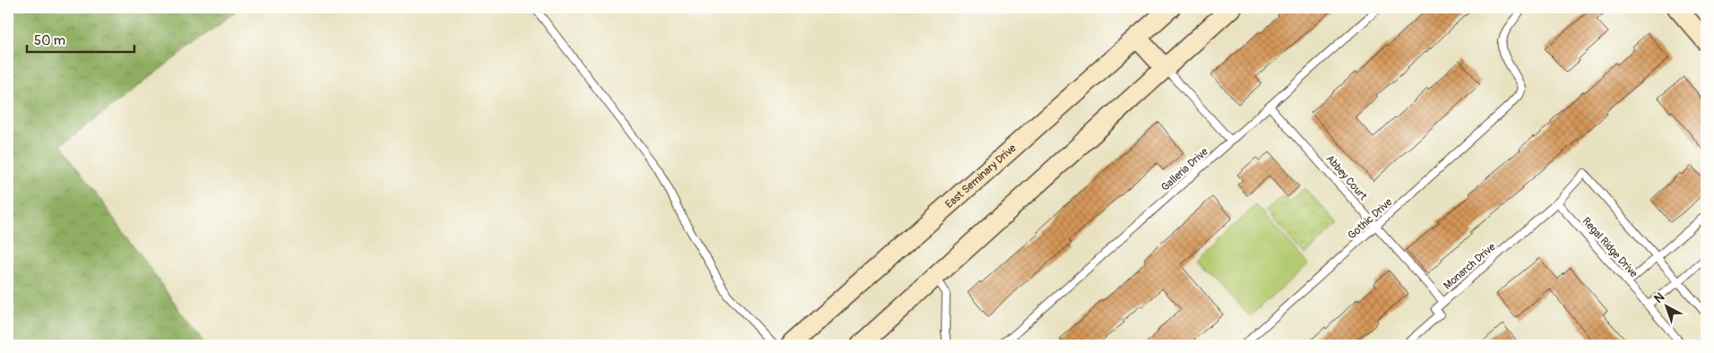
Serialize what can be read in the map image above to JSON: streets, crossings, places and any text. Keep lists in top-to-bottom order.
{
  "streets": {
    "main road": ["East Seminary Drive"],
    "lane": [
      "Galleria Drive",
      "Abbey Court",
      "Gothic Drive",
      "Regal Ridge Drive",
      "Monarch Drive"
    ]
  },
  "crossings": [
    ["Galleria Drive", "Abbey Court"],
    ["Abbey Court", "Gothic Drive"],
    ["Abbey Court", "Monarch Drive"],
    ["Regal Ridge Drive", "Monarch Drive"]
  ],
  "scale_bar": "50 m",
  "north": "top left"
}
